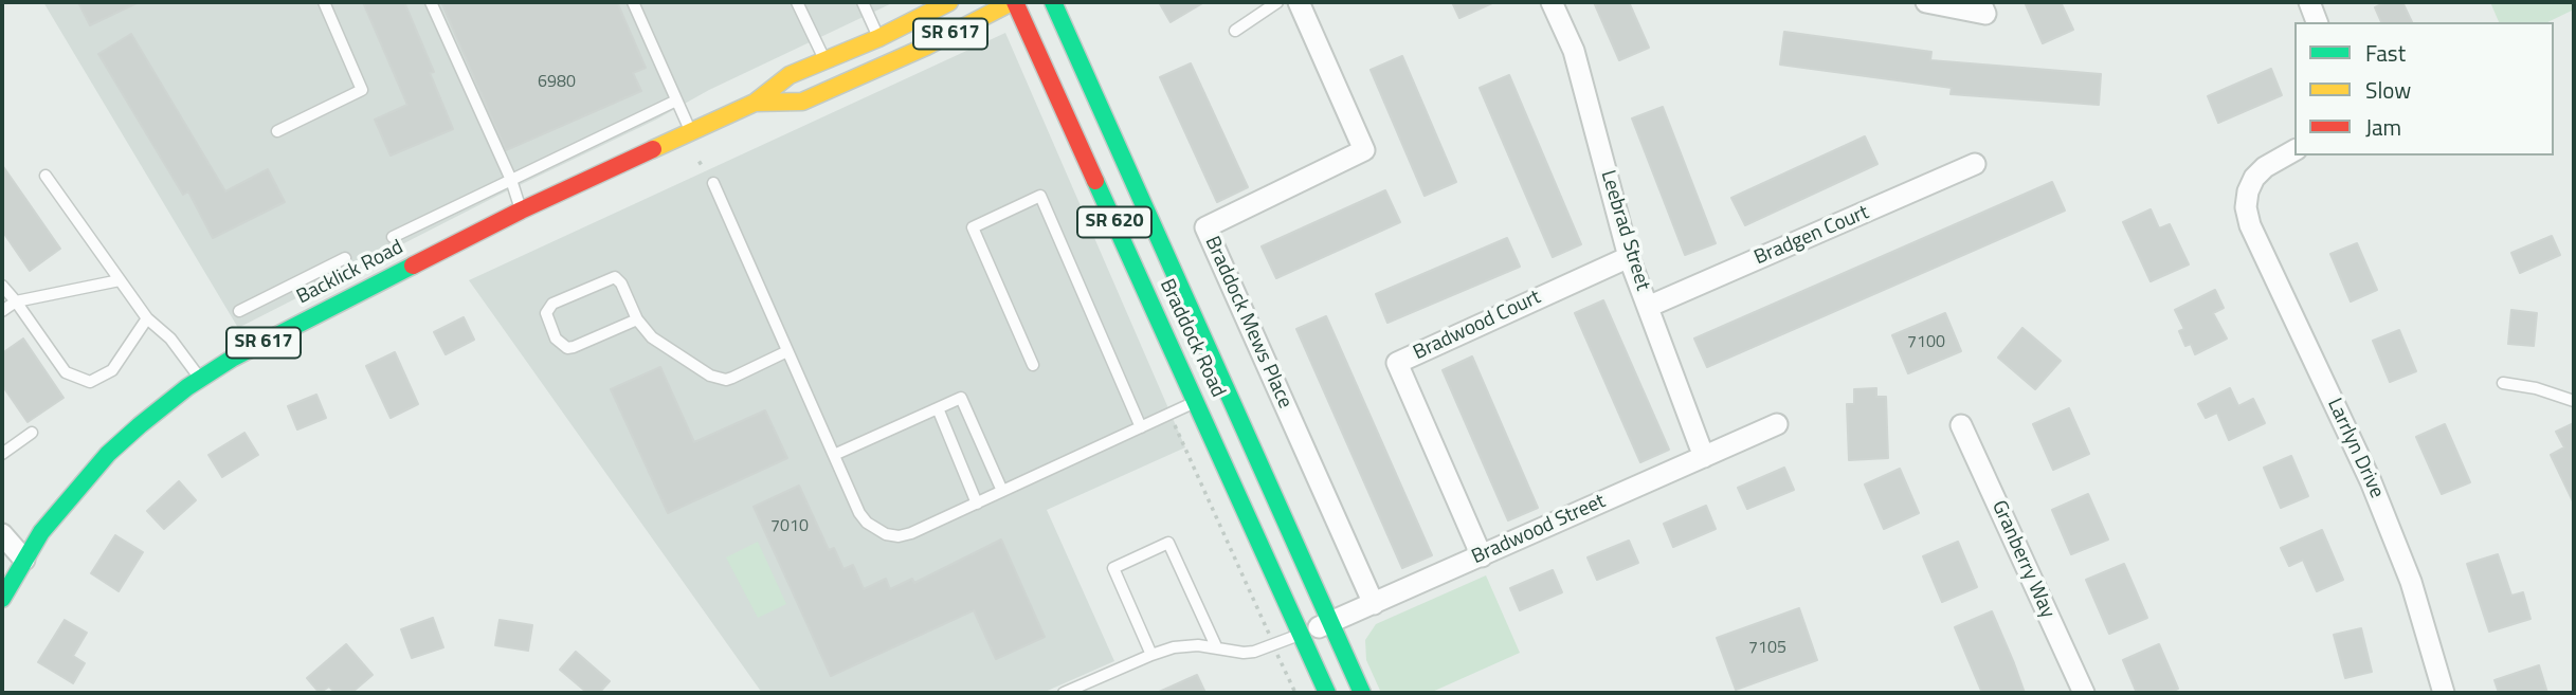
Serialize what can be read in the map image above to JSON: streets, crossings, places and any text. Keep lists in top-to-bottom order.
{
  "streets": {
    "main road": [
      "SR 617",
      "SR 620",
      "Backlick Road",
      "Braddock Road"
    ],
    "street": [
      "Leebrad Street",
      "Bradgen Court",
      "Braddock Mews Place",
      "Bradwood Court",
      "Larrlyn Drive",
      "Bradwood Street",
      "Granberry Way"
    ]
  },
  "crossings": [
    ["Leebrad Street", "Bradgen Court"],
    ["Leebrad Street", "Bradwood Court"],
    ["Leebrad Street", "Bradwood Street"],
    ["Backlick Road", "Braddock Road"],
    ["Braddock Mews Place", "Bradwood Street"],
    ["Bradwood Court", "Bradwood Street"],
    ["Braddock Road", "Bradwood Street"]
  ],
  "house_numbers": [
    "6980",
    "7100",
    "7010",
    "7105"
  ],
  "legend": ["Fast", "Slow", "Jam"]
}
